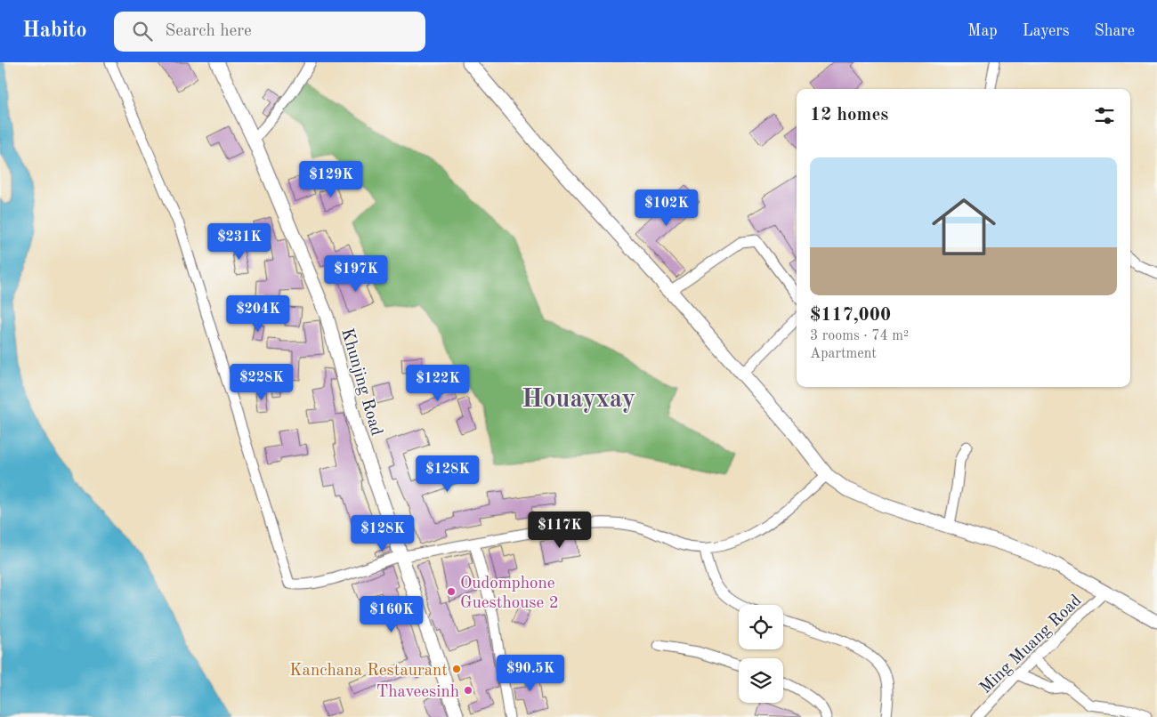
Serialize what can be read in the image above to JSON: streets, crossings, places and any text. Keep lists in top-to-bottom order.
{
  "streets": {
    "main road": ["Khunjing Road"],
    "street": ["Ming Muang Road"]
  },
  "districts": ["Houayxay"],
  "places": ["Oudomphone Guesthouse 2", "Kanchana Restaurant", "Thaveesinh"],
  "page": {
    "header": "Habito",
    "search": "Search here",
    "nav": ["Map", "Layers", "Share"],
    "heading": "12 homes",
    "list": [
      {
        "name": "$117,000",
        "note": "3 rooms · 74 m² · Apartment"
      }
    ],
    "price": [
      "$129K",
      "$102K",
      "$231K",
      "$197K",
      "$204K",
      "$228K",
      "$122K",
      "$128K",
      "$117K",
      "$128K",
      "$160K",
      "$90.5K"
    ]
  }
}
